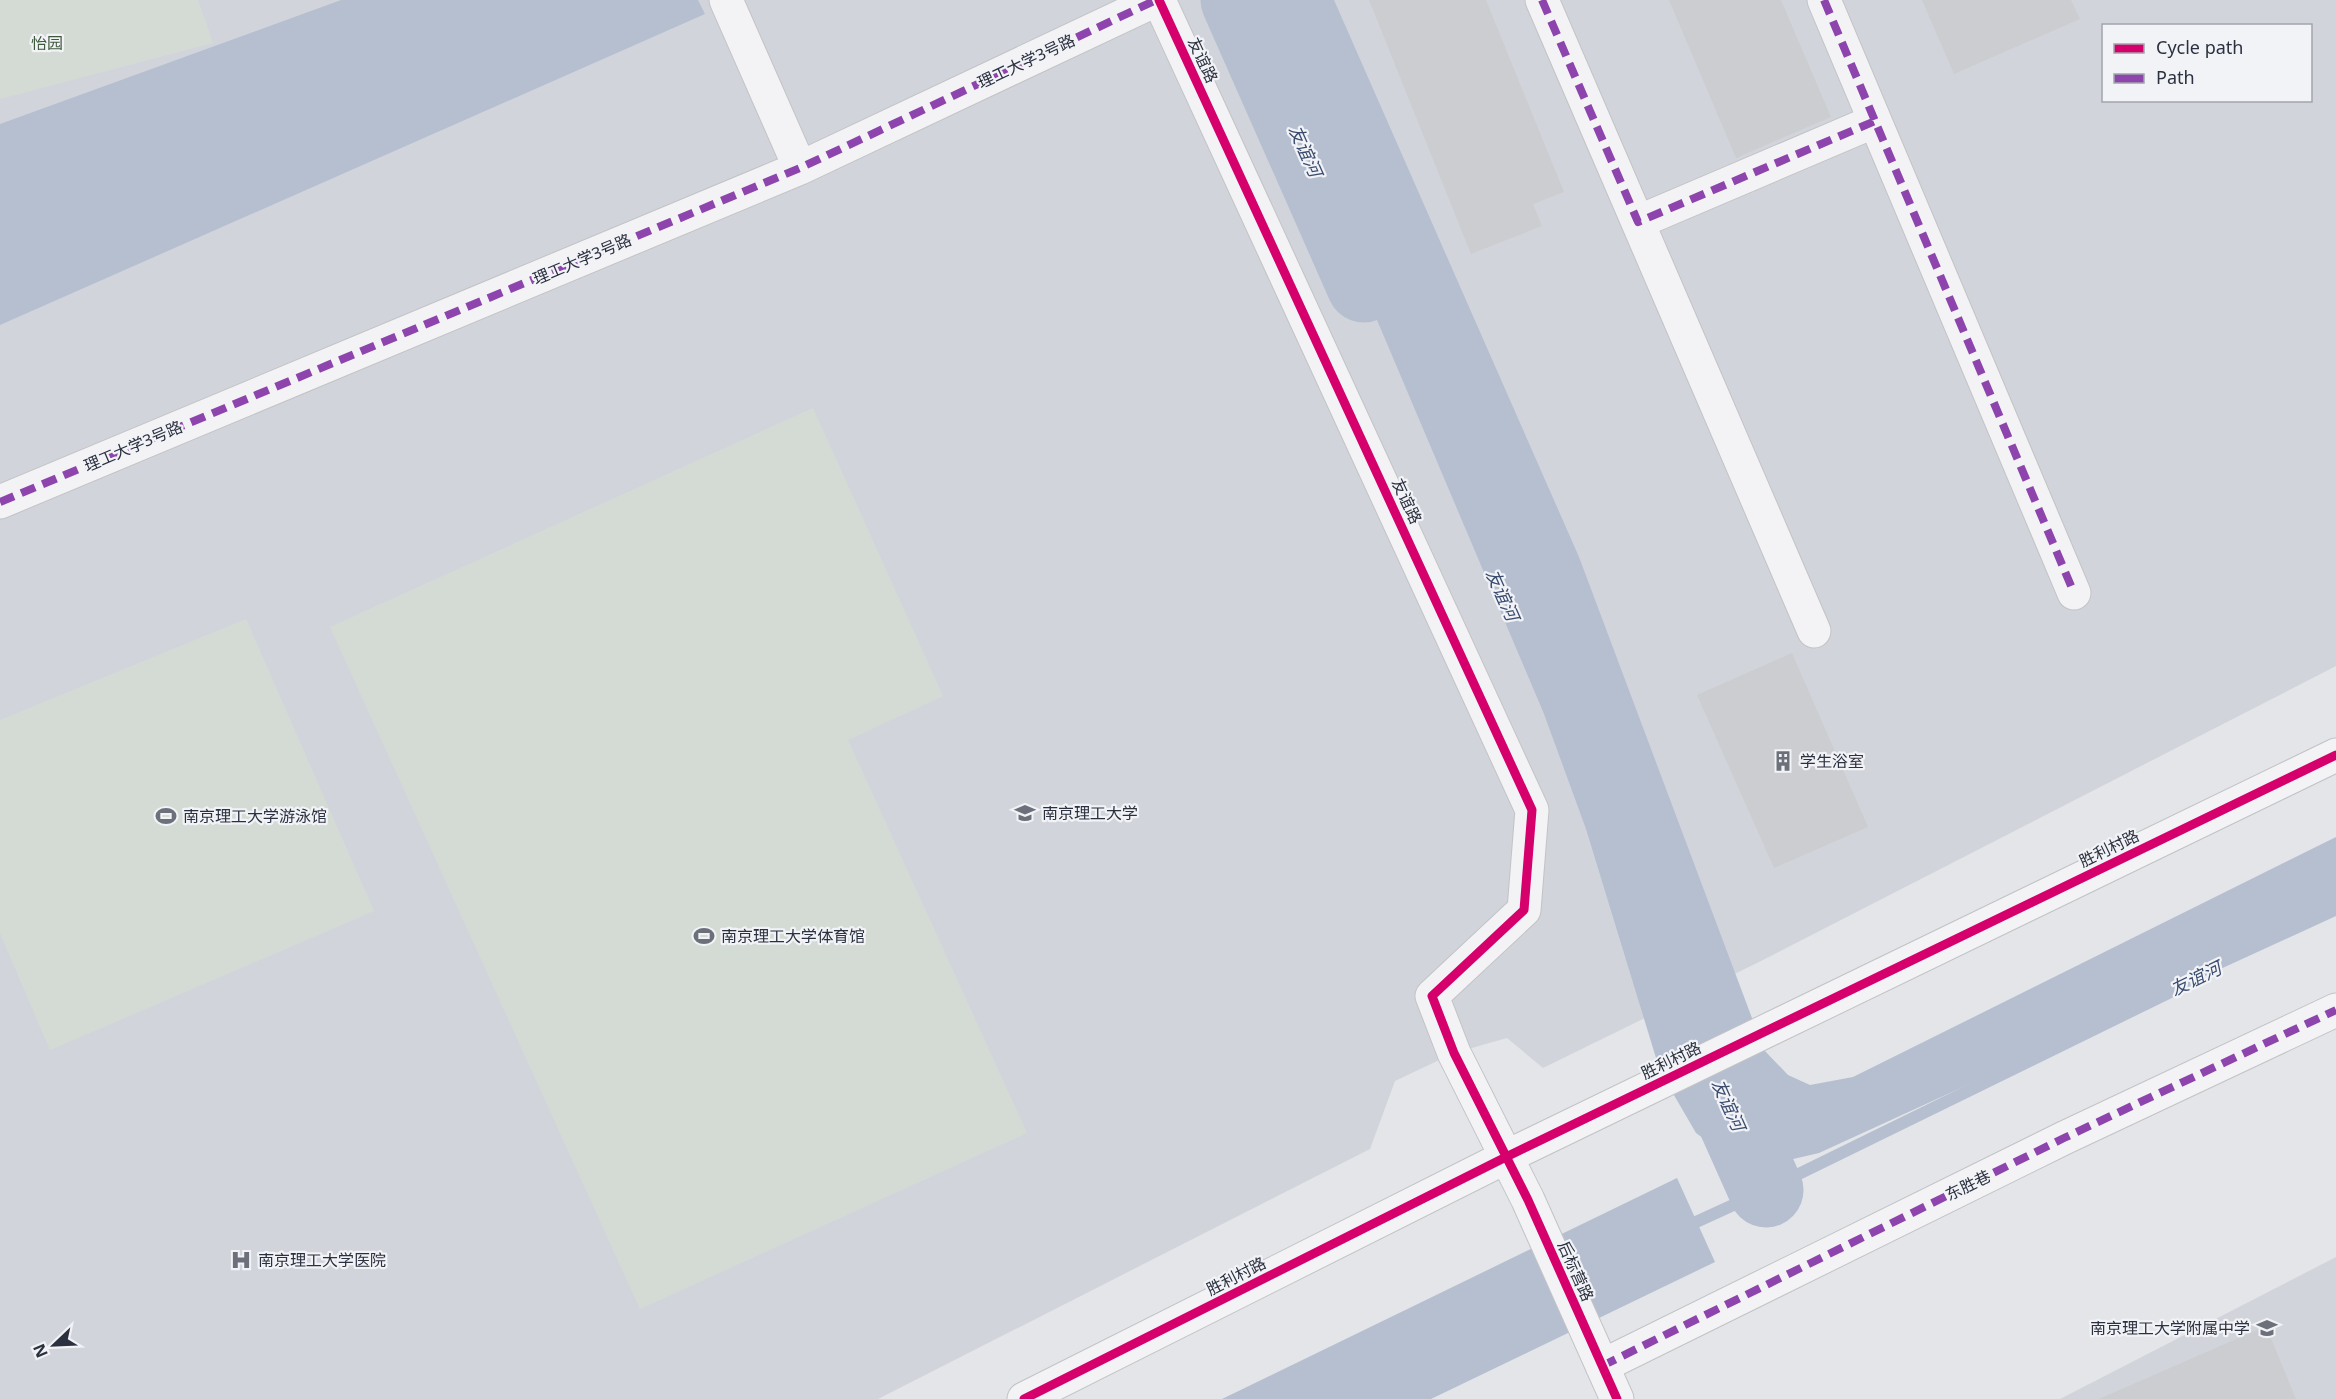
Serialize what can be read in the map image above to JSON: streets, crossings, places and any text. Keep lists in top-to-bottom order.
{
  "streets": {
    "street": [
      "友谊路",
      "理工大学3号路",
      "胜利村路",
      "东胜巷",
      "后标营路"
    ]
  },
  "crossings": [
    ["友谊路", "理工大学3号路"],
    ["友谊路", "后标营路"],
    ["胜利村路", "后标营路"],
    ["东胜巷", "后标营路"]
  ],
  "water": ["友谊河"],
  "parks": ["怡园"],
  "places": {
    "building": ["学生浴室"],
    "school or university": ["南京理工大学", "南京理工大学附属中学"],
    "sports": ["南京理工大学游泳馆", "南京理工大学体育馆"],
    "hospital": ["南京理工大学医院"]
  },
  "legend": ["Cycle path", "Path"],
  "north": "bottom left"
}
